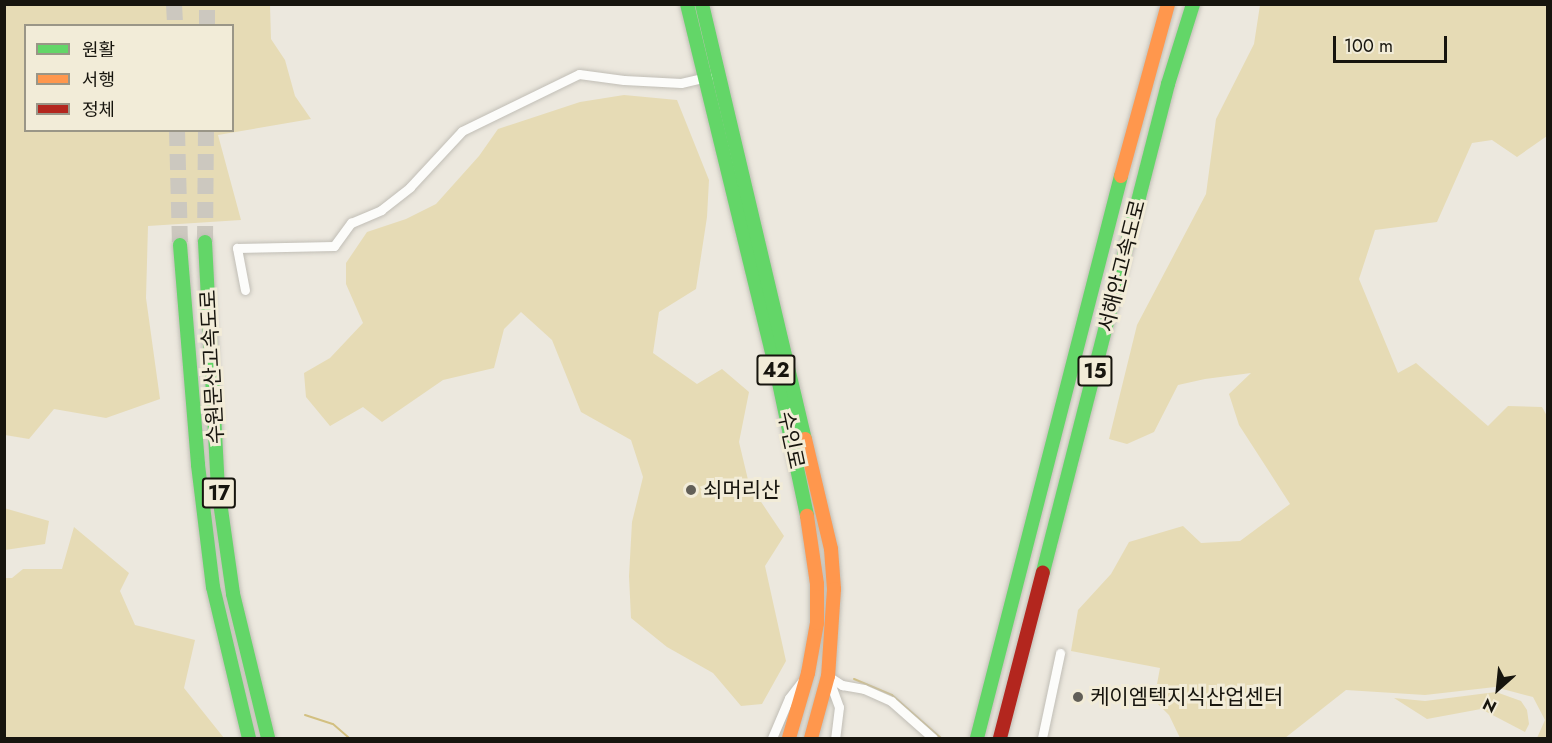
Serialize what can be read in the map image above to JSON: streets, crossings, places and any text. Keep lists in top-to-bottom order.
{
  "streets": {
    "main road": [
      "서해안고속도로",
      "수원문산고속도로",
      "42",
      "15",
      "수인로",
      "17"
    ]
  },
  "places": ["쇠머리산", "케이엠텍지식산업센터"],
  "legend": ["원활", "서행", "정체"],
  "scale_bar": "100 m",
  "north": "bottom left"
}
